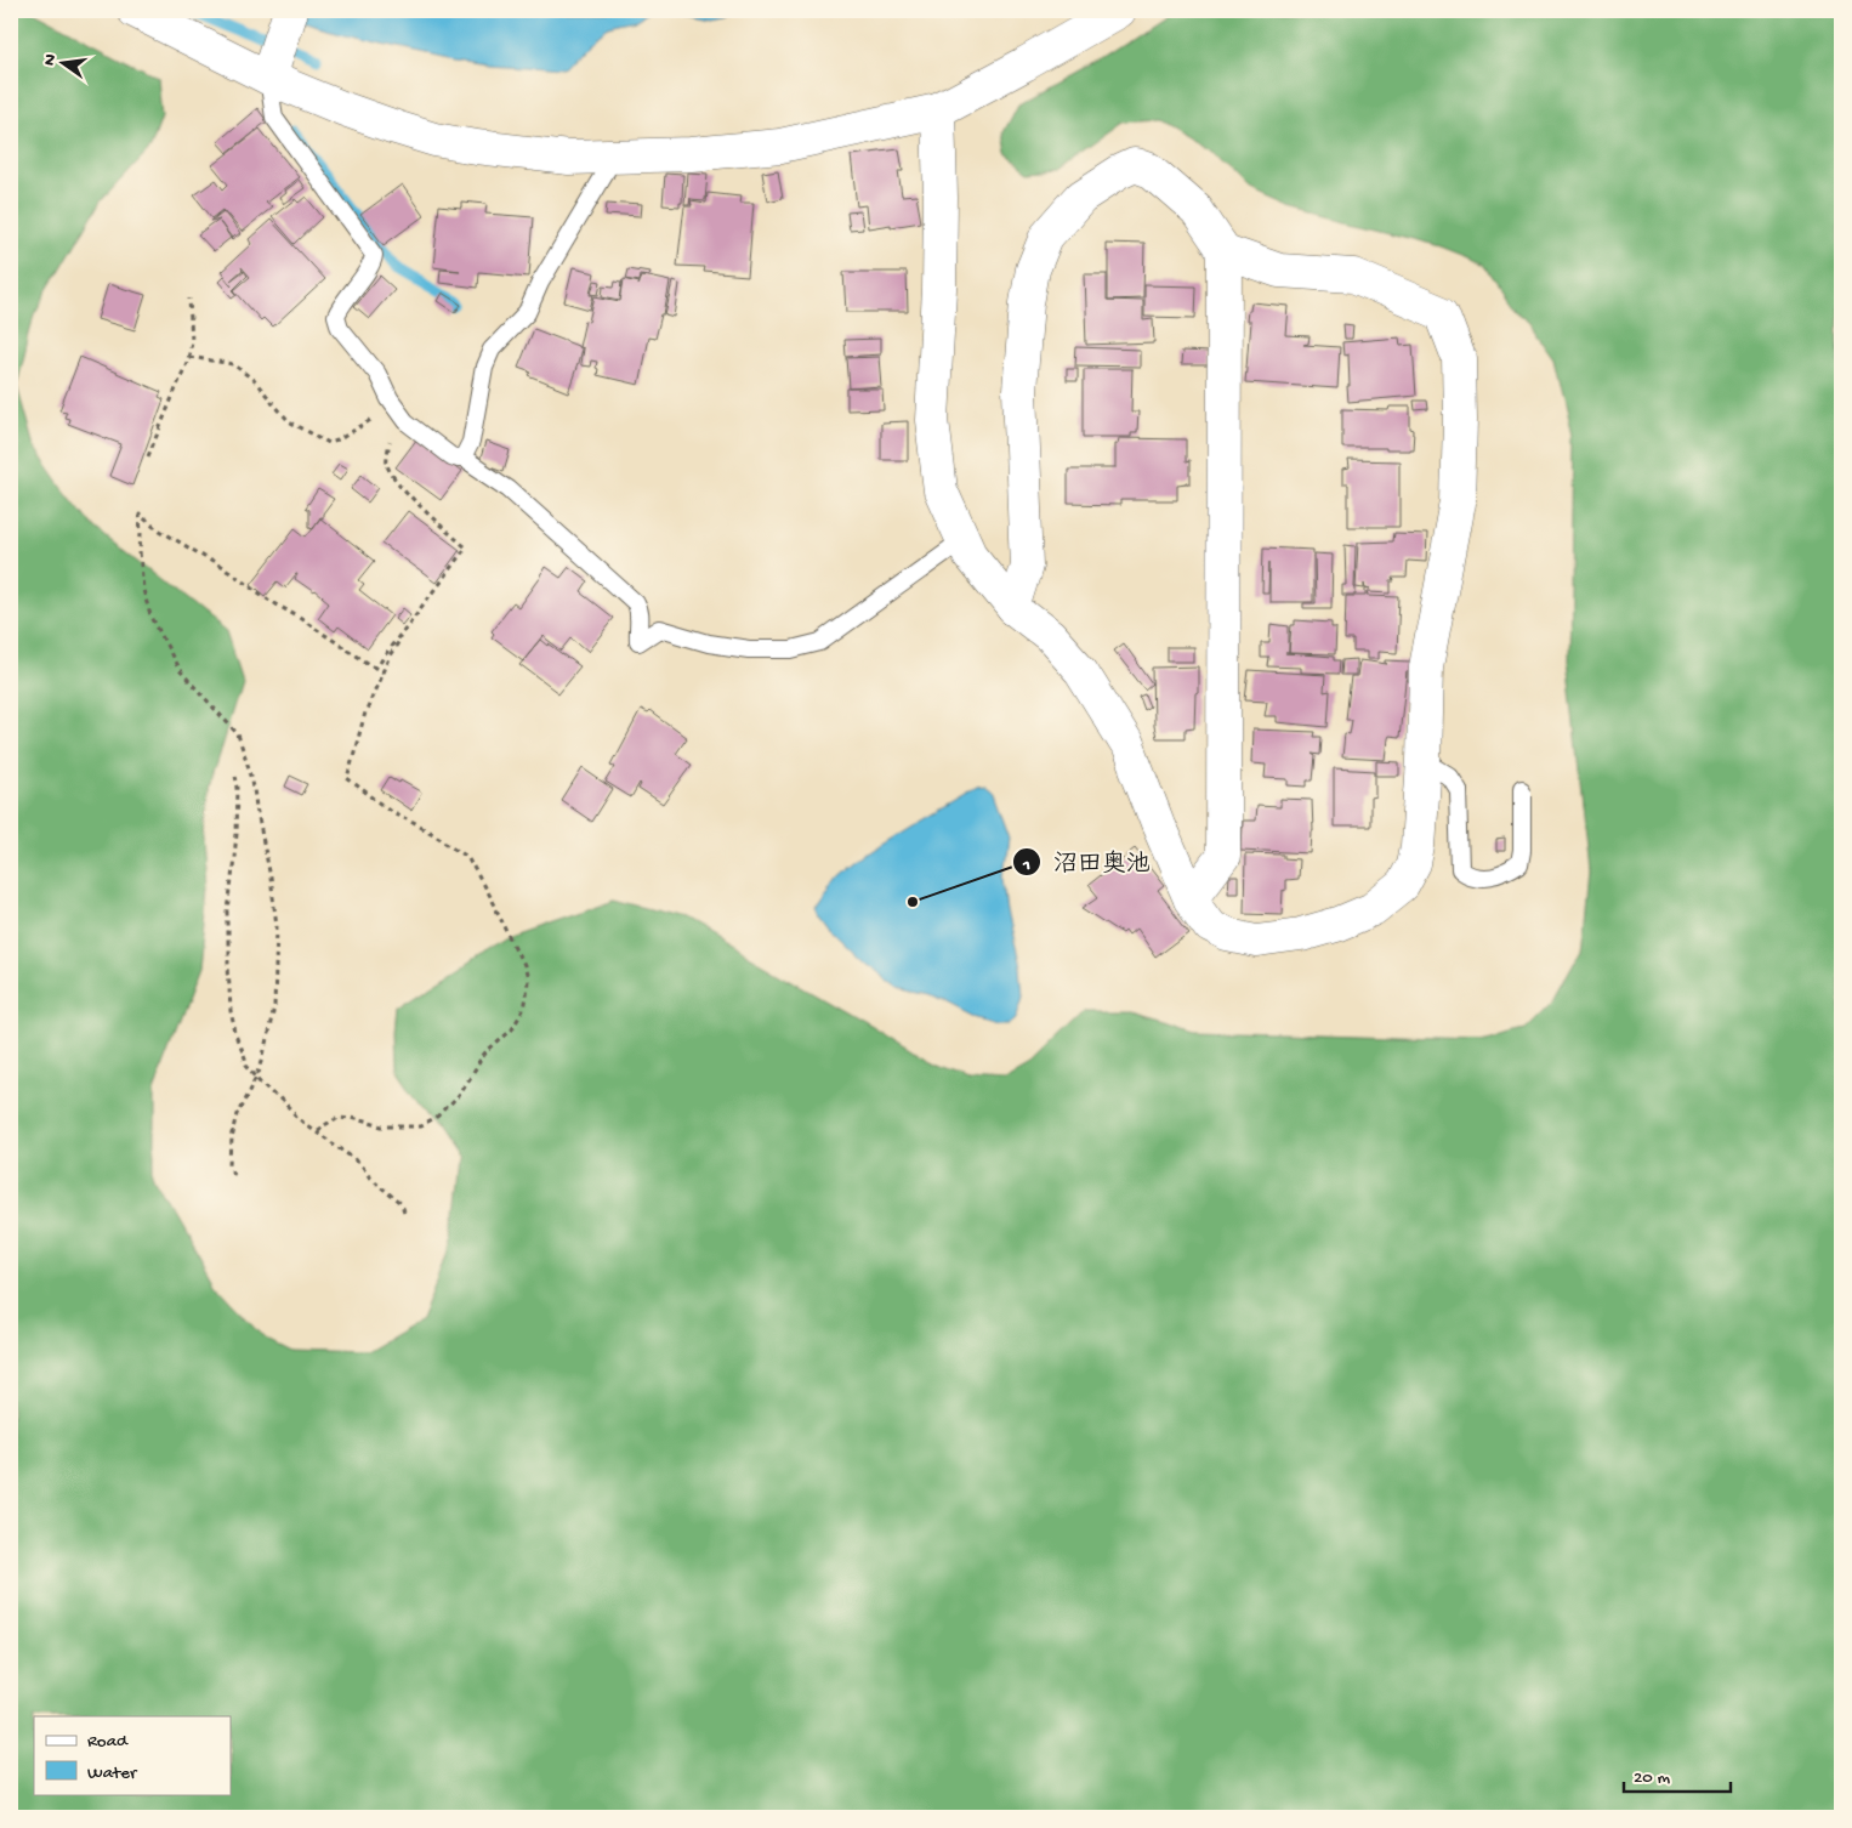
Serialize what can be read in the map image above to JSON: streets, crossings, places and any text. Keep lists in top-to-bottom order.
{
  "places": ["沼田奥池"],
  "legend": ["Road", "Water"],
  "scale_bar": "20 m",
  "north": "left"
}
